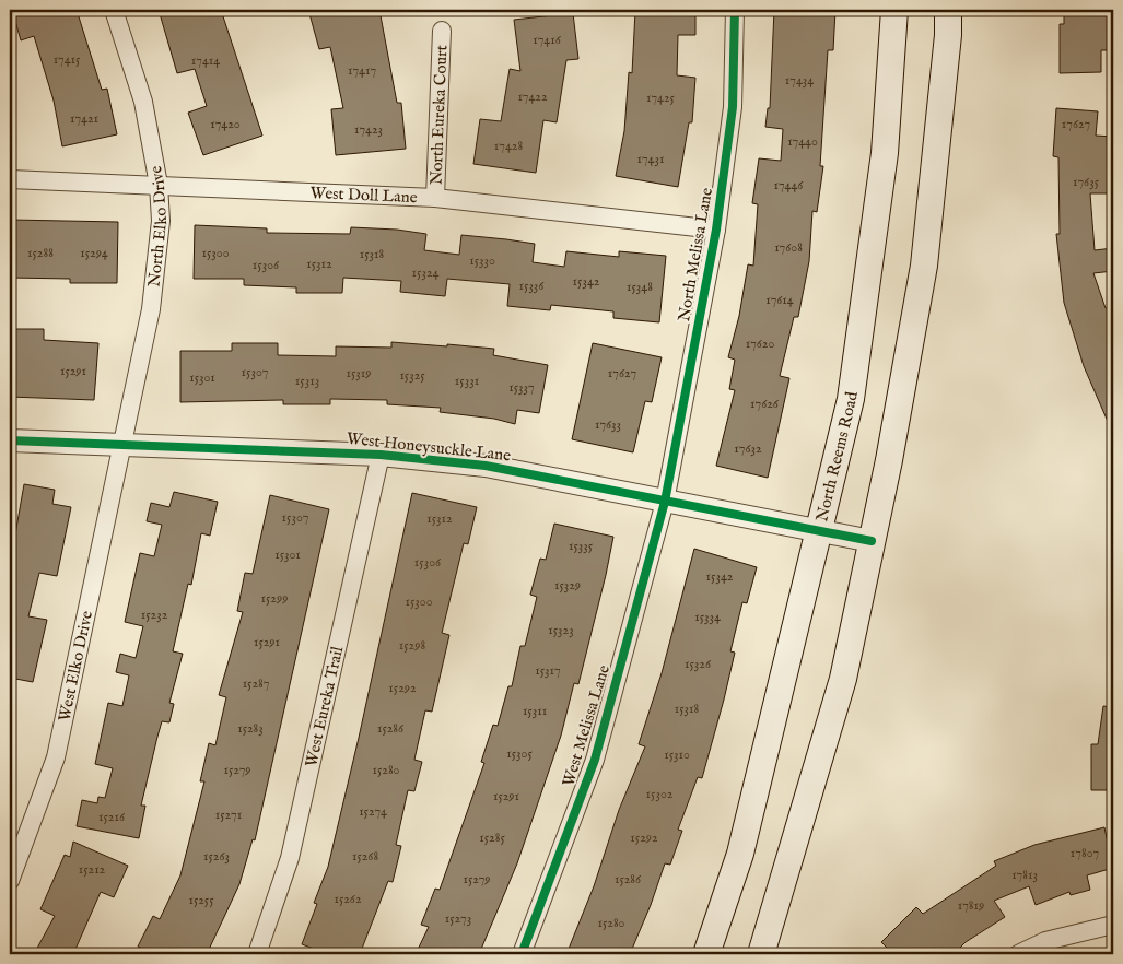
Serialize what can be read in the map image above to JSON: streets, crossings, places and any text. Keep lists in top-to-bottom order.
{
  "streets": {
    "main road": ["North Reems Road"],
    "street": [
      "North Eureka Court",
      "West Doll Lane",
      "North Elko Drive",
      "North Melissa Lane",
      "West Honeysuckle Lane",
      "West Elko Drive",
      "West Eureka Trail",
      "West Melissa Lane"
    ]
  },
  "crossings": [
    ["North Eureka Court", "West Doll Lane"],
    ["West Doll Lane", "North Elko Drive"],
    ["West Doll Lane", "North Melissa Lane"],
    ["North Elko Drive", "West Honeysuckle Lane"],
    ["North Elko Drive", "West Elko Drive"],
    ["North Melissa Lane", "West Honeysuckle Lane"],
    ["North Melissa Lane", "West Melissa Lane"],
    ["West Honeysuckle Lane", "North Reems Road"],
    ["West Honeysuckle Lane", "West Elko Drive"],
    ["West Honeysuckle Lane", "West Eureka Trail"],
    ["West Honeysuckle Lane", "West Melissa Lane"]
  ],
  "house_numbers": [
    "17416",
    "17415",
    "17414",
    "17417",
    "17434",
    "17422",
    "17425",
    "17421",
    "17420",
    "17627",
    "17423",
    "17440",
    "17428",
    "17431",
    "17635",
    "17446",
    "17608",
    "15288",
    "15294",
    "15300",
    "15318",
    "15330",
    "15312",
    "15306",
    "15324",
    "15342",
    "15336",
    "15348",
    "17614",
    "17620",
    "15291",
    "15307",
    "15319",
    "17627",
    "15325",
    "15301",
    "15313",
    "15331",
    "15337",
    "17626",
    "17633",
    "17632",
    "15307",
    "15312",
    "15335",
    "15301",
    "15306",
    "15342",
    "15329",
    "15299",
    "15300",
    "15232",
    "15334",
    "15323",
    "15291",
    "15298",
    "15326",
    "15317",
    "15287",
    "15292",
    "15318",
    "15311",
    "15283",
    "15286",
    "15305",
    "15310",
    "15279",
    "15280",
    "15302",
    "15291",
    "15274",
    "15271",
    "15216",
    "15285",
    "15292",
    "17807",
    "15263",
    "15268",
    "15212",
    "17813",
    "15279",
    "15286",
    "15262",
    "15255",
    "17819",
    "15273",
    "15280"
  ]
}
